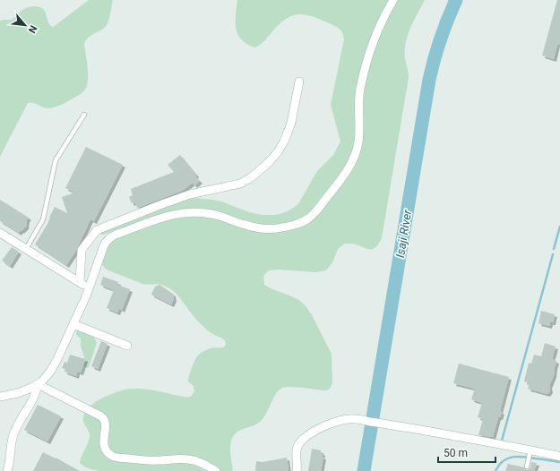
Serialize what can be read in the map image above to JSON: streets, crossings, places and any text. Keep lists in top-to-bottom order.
{
  "water": ["Isaji River"],
  "scale_bar": "50 m",
  "north": "bottom right"
}
